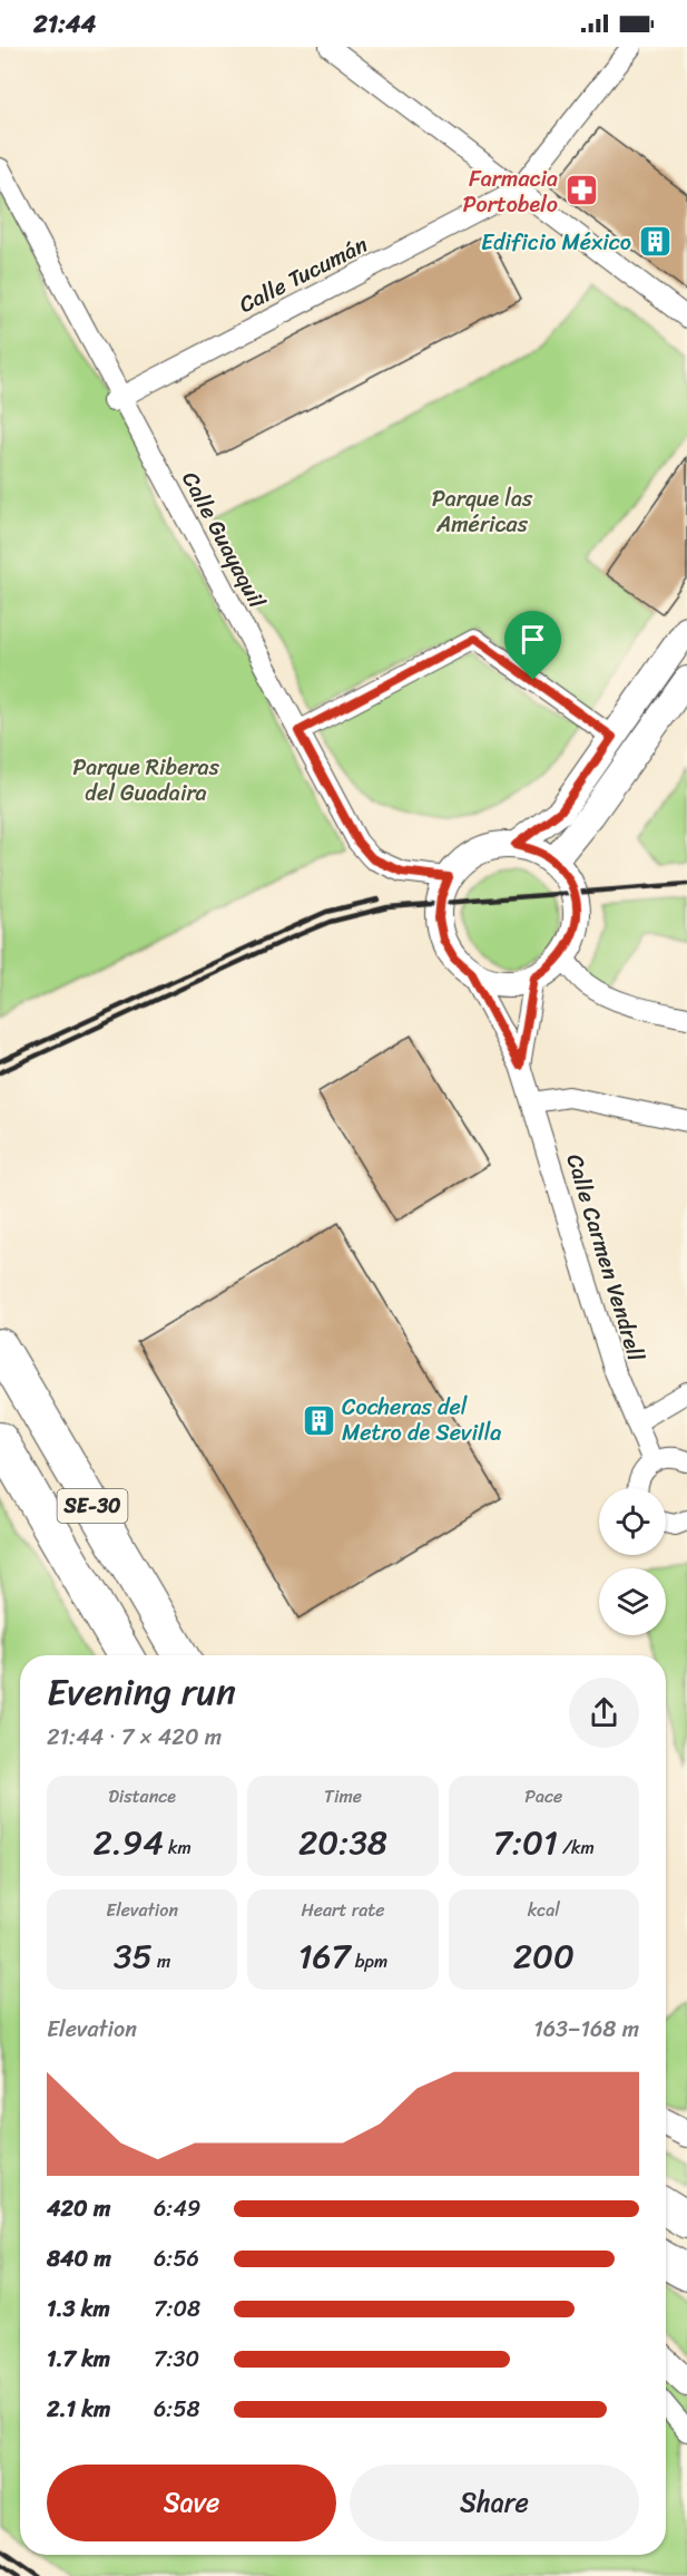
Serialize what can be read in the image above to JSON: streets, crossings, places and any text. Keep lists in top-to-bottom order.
{
  "streets": {
    "highway": ["SE-30"],
    "street": ["Calle Tucumán", "Calle Guayaquil", "Calle Carmen Vendrell"]
  },
  "crossings": [
    ["Calle Tucumán", "Calle Guayaquil"],
    ["Calle Guayaquil", "Calle Carmen Vendrell"]
  ],
  "parks": ["Parque las Américas", "Parque Riberas del Guadaira"],
  "places": {
    "pharmacy": ["Farmacia Portobelo"],
    "building": ["Edificio México", "Cocheras del Metro de Sevilla"]
  },
  "page": {
    "status": "21:44",
    "heading": ["Evening run", "21:44 · 7 × 420 m"],
    "stats": [
      ["Distance", "2.94 km"],
      ["Time", "20:38"],
      ["Pace", "7:01 /km"],
      ["Elevation", "35 m"],
      ["Heart rate", "167 bpm"],
      ["kcal", "200"]
    ],
    "chart": ["Elevation", "163–168 m"],
    "list": [
      {
        "name": "420 m",
        "note": "6:49"
      },
      {
        "name": "840 m",
        "note": "6:56"
      },
      {
        "name": "1.3 km",
        "note": "7:08"
      },
      {
        "name": "1.7 km",
        "note": "7:30"
      },
      {
        "name": "2.1 km",
        "note": "6:58"
      }
    ],
    "buttons": ["Save", "Share"]
  }
}
